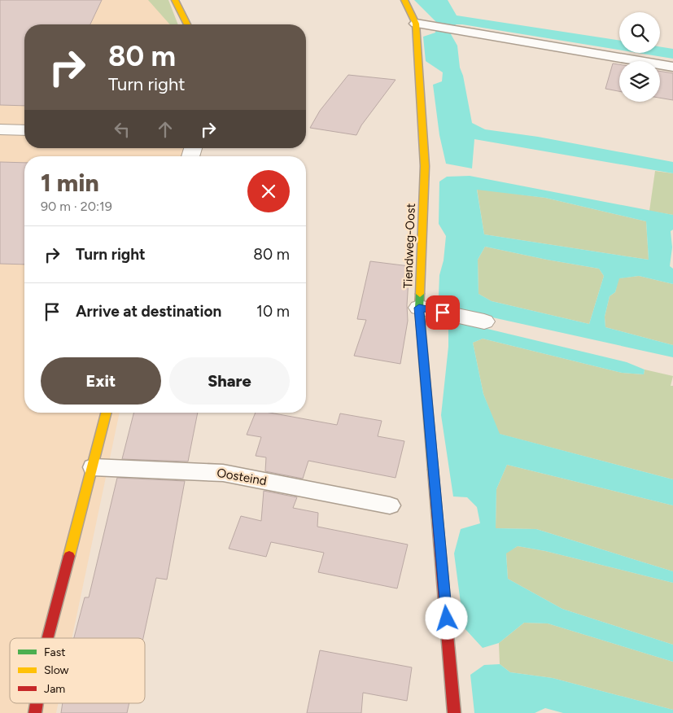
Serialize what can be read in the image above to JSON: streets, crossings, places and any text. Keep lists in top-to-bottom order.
{
  "streets": {
    "street": ["Tiendweg-Oost"],
    "lane": ["Oosteind"]
  },
  "legend": ["Fast", "Slow", "Jam"],
  "page": {
    "turn": ["80 m", "Turn right"],
    "heading": ["1 min", "90 m · 20:19"],
    "list": [
      {
        "name": "Turn right",
        "value": "80 m"
      },
      {
        "name": "Arrive at destination",
        "value": "10 m"
      }
    ],
    "buttons": ["Exit", "Share"]
  }
}
